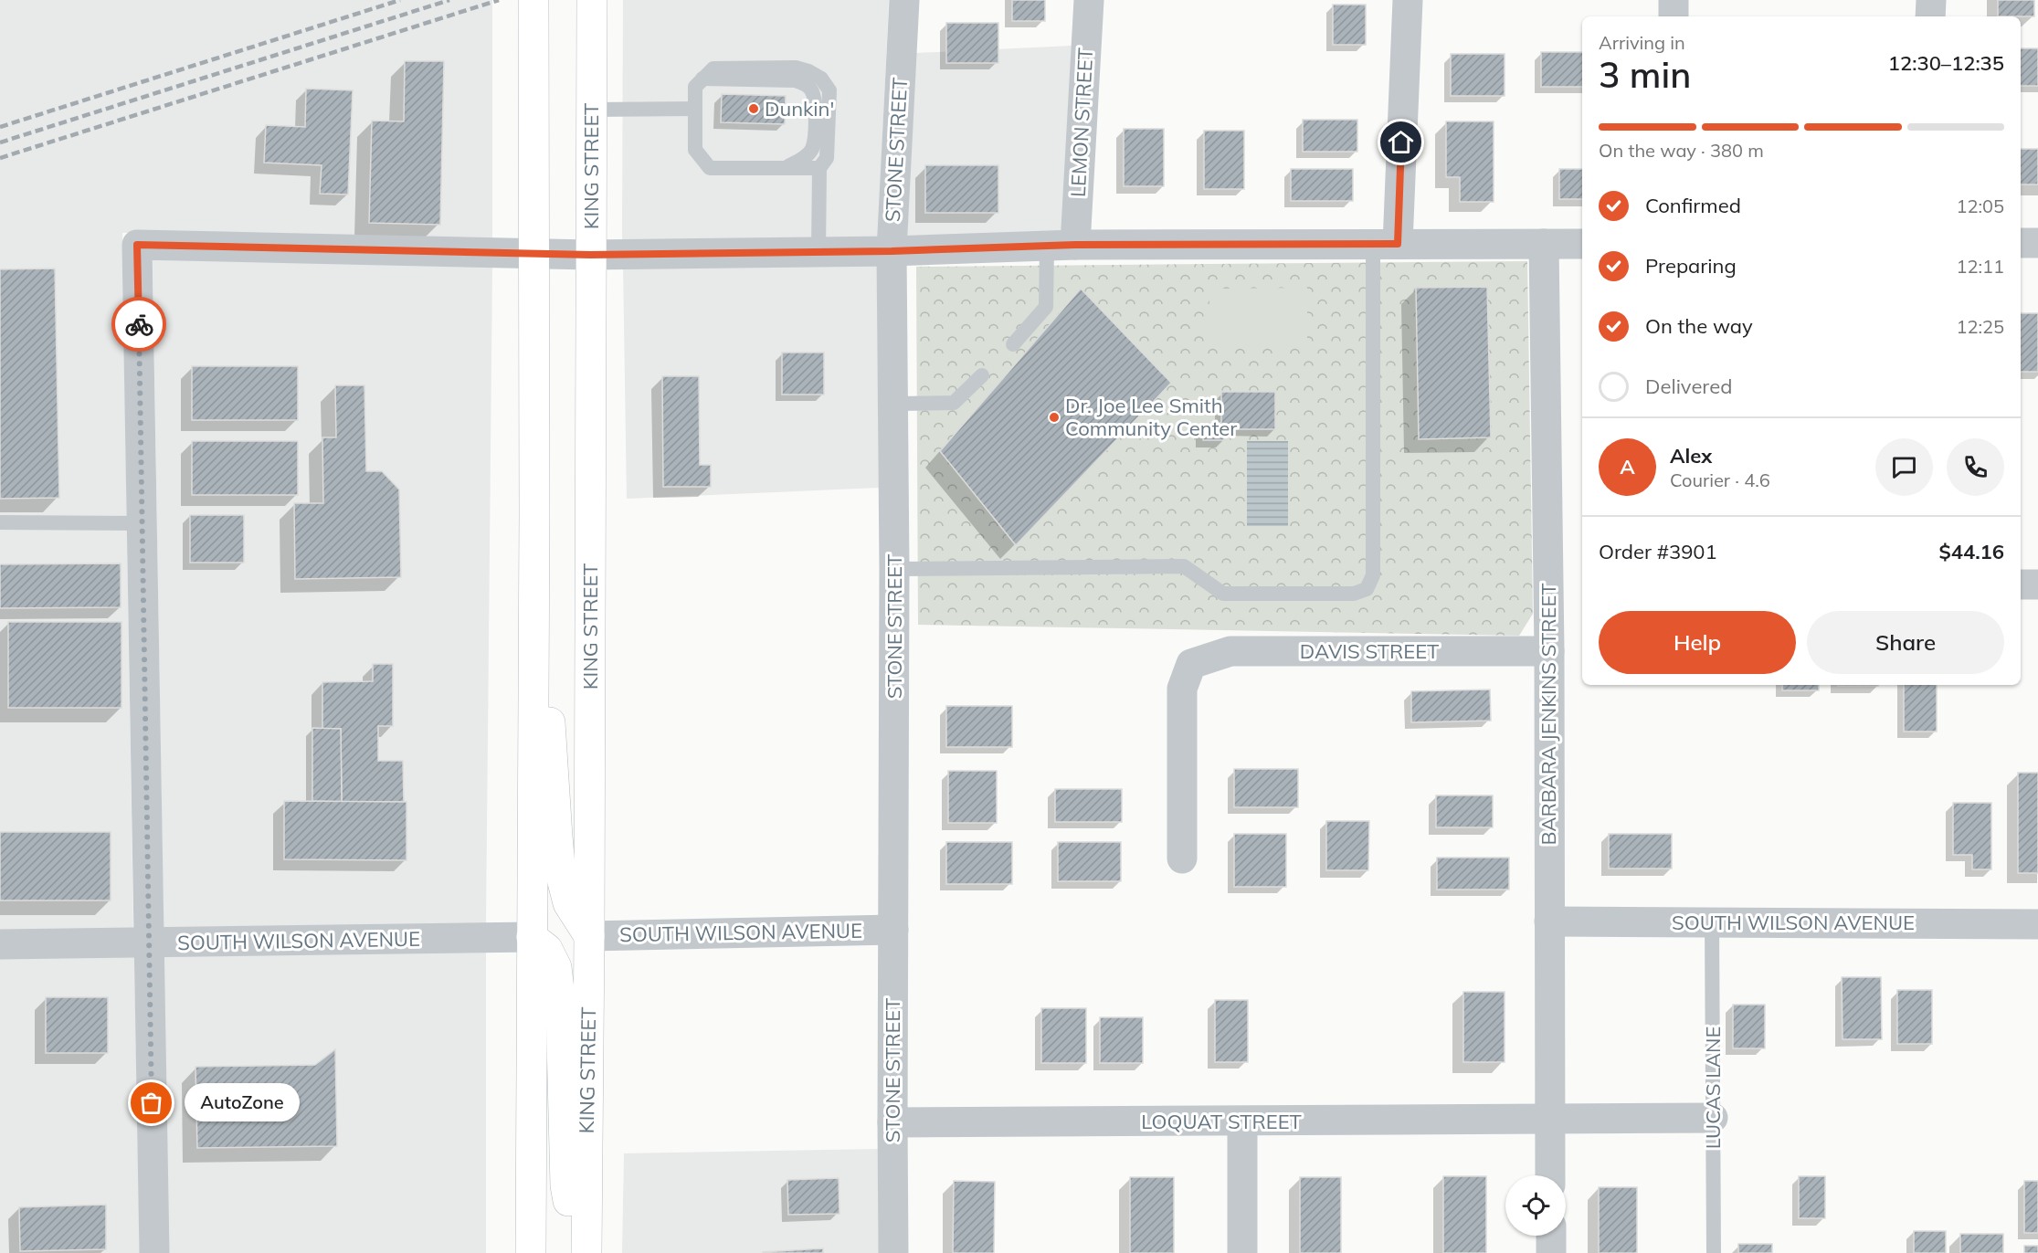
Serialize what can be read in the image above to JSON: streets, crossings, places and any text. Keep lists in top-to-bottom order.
{
  "streets": {
    "main road": ["KING STREET"],
    "street": [
      "LEMON STREET",
      "STONE STREET",
      "DAVIS STREET",
      "BARBARA JENKINS STREET",
      "SOUTH WILSON AVENUE",
      "LOQUAT STREET"
    ],
    "lane": ["LUCAS LANE"]
  },
  "crossings": [
    ["STONE STREET", "SOUTH WILSON AVENUE"],
    ["STONE STREET", "LOQUAT STREET"],
    ["KING STREET", "SOUTH WILSON AVENUE"],
    ["DAVIS STREET", "BARBARA JENKINS STREET"],
    ["BARBARA JENKINS STREET", "SOUTH WILSON AVENUE"],
    ["BARBARA JENKINS STREET", "LOQUAT STREET"],
    ["SOUTH WILSON AVENUE", "LUCAS LANE"],
    ["LUCAS LANE", "LOQUAT STREET"]
  ],
  "places": ["Dunkin'", "Dr. Joe Lee Smith Community Center", "AutoZone"],
  "page": {
    "heading": ["3 min", "Arriving in", "12:30–12:35"],
    "panel": [
      "Alex",
      "Courier · 4.6",
      "Order #3901",
      "$44.16"
    ],
    "bar": "On the way · 380 m",
    "list": [
      ["Confirmed", "12:05"],
      ["Preparing", "12:11"],
      ["On the way", "12:25"],
      "Delivered"
    ],
    "round": "A",
    "buttons": ["Help", "Share"],
    "bubble": "AutoZone"
  }
}
